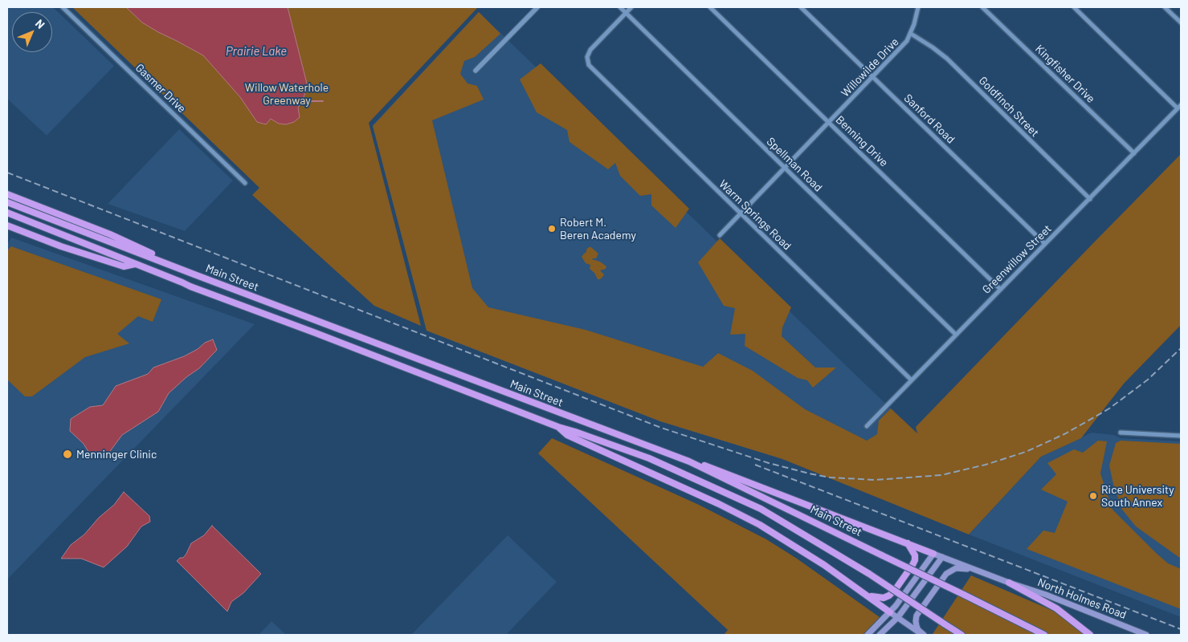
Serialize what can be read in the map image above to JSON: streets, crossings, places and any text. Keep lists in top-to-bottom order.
{
  "streets": {
    "highway": ["Main Street"],
    "main road": ["North Holmes Road"],
    "street": [
      "Willowilde Drive",
      "Kingfisher Drive",
      "Gasmer Drive",
      "Goldfinch Street",
      "Sanford Road",
      "Benning Drive",
      "Spellman Road",
      "Warm Springs Road",
      "Greenwillow Street"
    ]
  },
  "crossings": [
    ["Willowilde Drive", "Goldfinch Street"],
    ["Willowilde Drive", "Sanford Road"],
    ["Willowilde Drive", "Benning Drive"],
    ["Willowilde Drive", "Spellman Road"],
    ["Willowilde Drive", "Warm Springs Road"],
    ["Kingfisher Drive", "Greenwillow Street"],
    ["Goldfinch Street", "Greenwillow Street"],
    ["Sanford Road", "Greenwillow Street"],
    ["Benning Drive", "Greenwillow Street"],
    ["Spellman Road", "Warm Springs Road"],
    ["Spellman Road", "Greenwillow Street"],
    ["Warm Springs Road", "Greenwillow Street"]
  ],
  "water": ["Prairie Lake"],
  "parks": ["Willow Waterhole Greenway"],
  "places": ["Robert M. Beren Academy", "Menninger Clinic", "Rice University South Annex"],
  "north": "top right"
}
